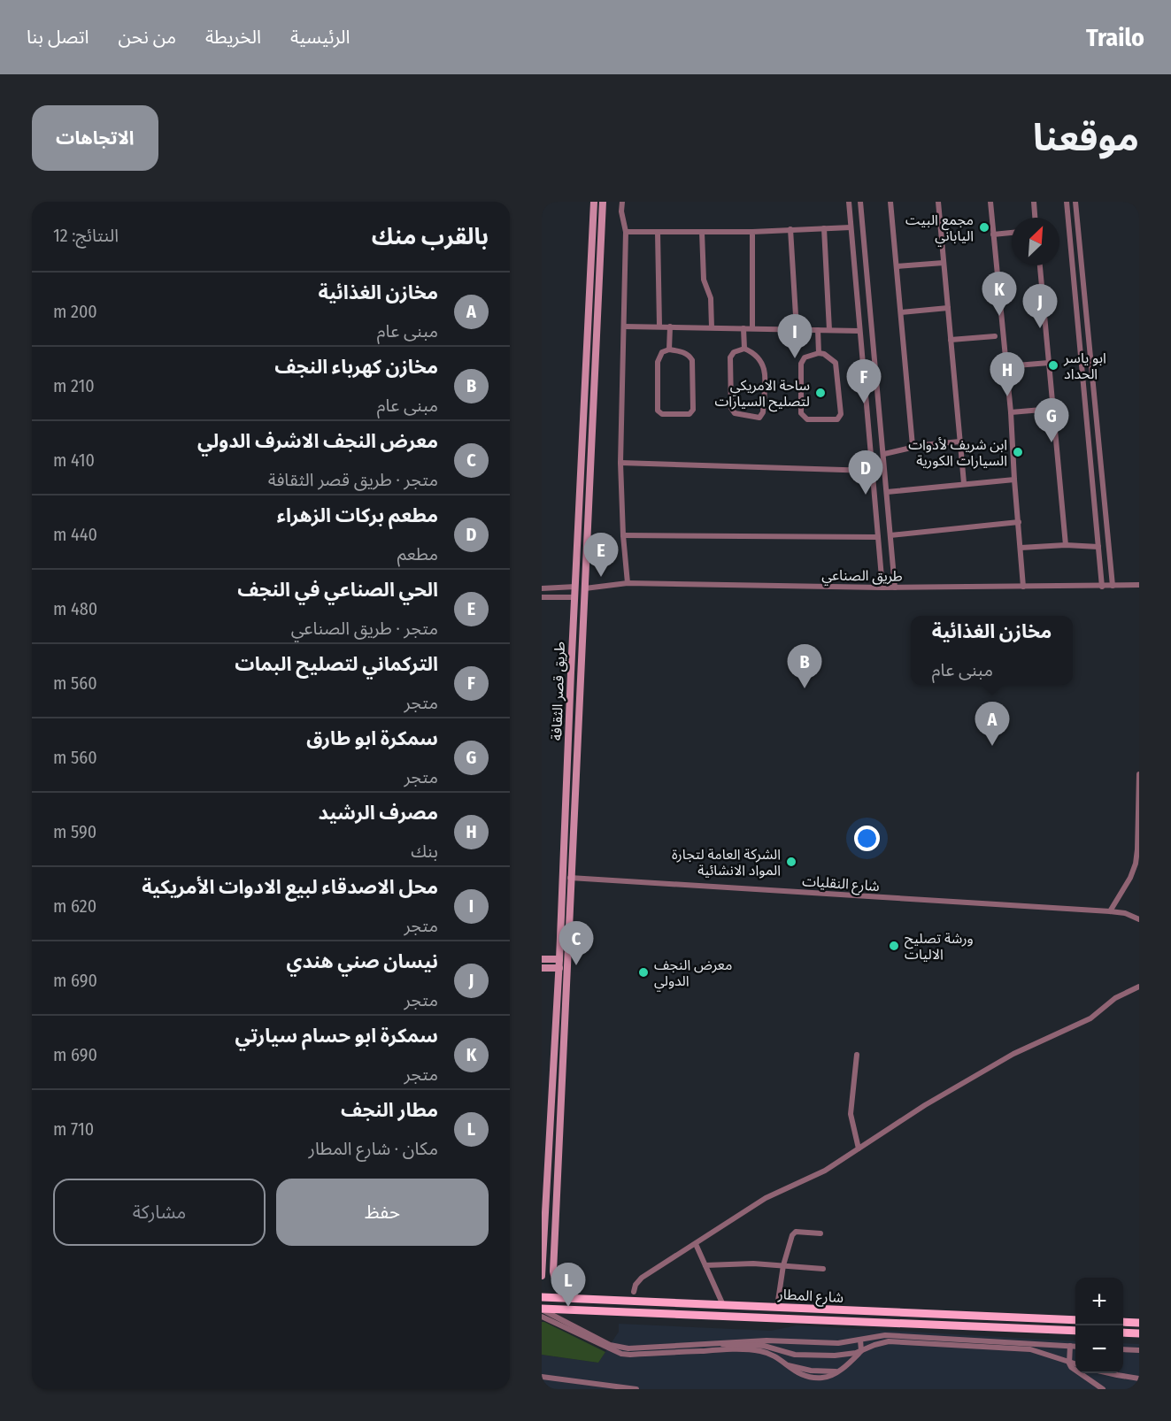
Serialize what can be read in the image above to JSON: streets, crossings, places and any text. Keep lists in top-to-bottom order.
{
  "streets": {
    "main road": ["شارع المطار"],
    "street": ["طريق الصناعي", "طريق قصر الثقافة", "شارع النقليات"]
  },
  "crossings": [
    ["طريق الصناعي", "طريق قصر الثقافة"],
    ["طريق قصر الثقافة", "شارع النقليات"],
    ["طريق قصر الثقافة", "شارع المطار"]
  ],
  "places": [
    "مجمع البيت الياباني",
    "ابو ياسر الحداد",
    "ساحة الامريكي لتصليح السيارات",
    "ابن شريف لأدوات السيارات الكورية",
    "الشركة العامة لتجارة المواد الانشائية",
    "ورشة تصليح الاليات",
    "معرض النجف الدولي"
  ],
  "north": "top right",
  "page": {
    "header": "Trailo",
    "nav": [
      "الرئيسية",
      "الخريطة",
      "من نحن",
      "اتصل بنا"
    ],
    "title": "موقعنا",
    "buttons": [
      "الاتجاهات",
      ["حفظ", "مشاركة"]
    ],
    "heading": ["بالقرب منك", "النتائج: 12"],
    "list": [
      {
        "mark": "A",
        "name": "مخازن الغذائية",
        "note": "مبنى عام",
        "value": "200 m"
      },
      {
        "mark": "B",
        "name": "مخازن كهرباء النجف",
        "note": "مبنى عام",
        "value": "210 m"
      },
      {
        "mark": "C",
        "name": "معرض النجف الاشرف الدولي",
        "note": "متجر · طريق قصر الثقافة",
        "value": "410 m"
      },
      {
        "mark": "D",
        "name": "مطعم بركات الزهراء",
        "note": "مطعم",
        "value": "440 m"
      },
      {
        "mark": "E",
        "name": "الحي الصناعي في النجف",
        "note": "متجر · طريق الصناعي",
        "value": "480 m"
      },
      {
        "mark": "F",
        "name": "التركماني لتصليح البمات",
        "note": "متجر",
        "value": "560 m"
      },
      {
        "mark": "G",
        "name": "سمكرة ابو طارق",
        "note": "متجر",
        "value": "560 m"
      },
      {
        "mark": "H",
        "name": "مصرف الرشيد",
        "note": "بنك",
        "value": "590 m"
      },
      {
        "mark": "I",
        "name": "محل الاصدقاء لبيع الادوات الأمريكية",
        "note": "متجر",
        "value": "620 m"
      },
      {
        "mark": "J",
        "name": "نيسان صني هندي",
        "note": "متجر",
        "value": "690 m"
      },
      {
        "mark": "K",
        "name": "سمكرة ابو حسام سيارتي",
        "note": "متجر",
        "value": "690 m"
      },
      {
        "mark": "L",
        "name": "مطار النجف",
        "note": "مكان · شارع المطار",
        "value": "710 m"
      }
    ],
    "pins": [
      "K",
      "J",
      "I",
      "H",
      "F",
      "G",
      "D",
      "E",
      "B",
      "A",
      "C",
      "L"
    ],
    "popup": ["مخازن الغذائية", "مبنى عام"],
    "map_buttons": ["+", "−"]
  }
}
